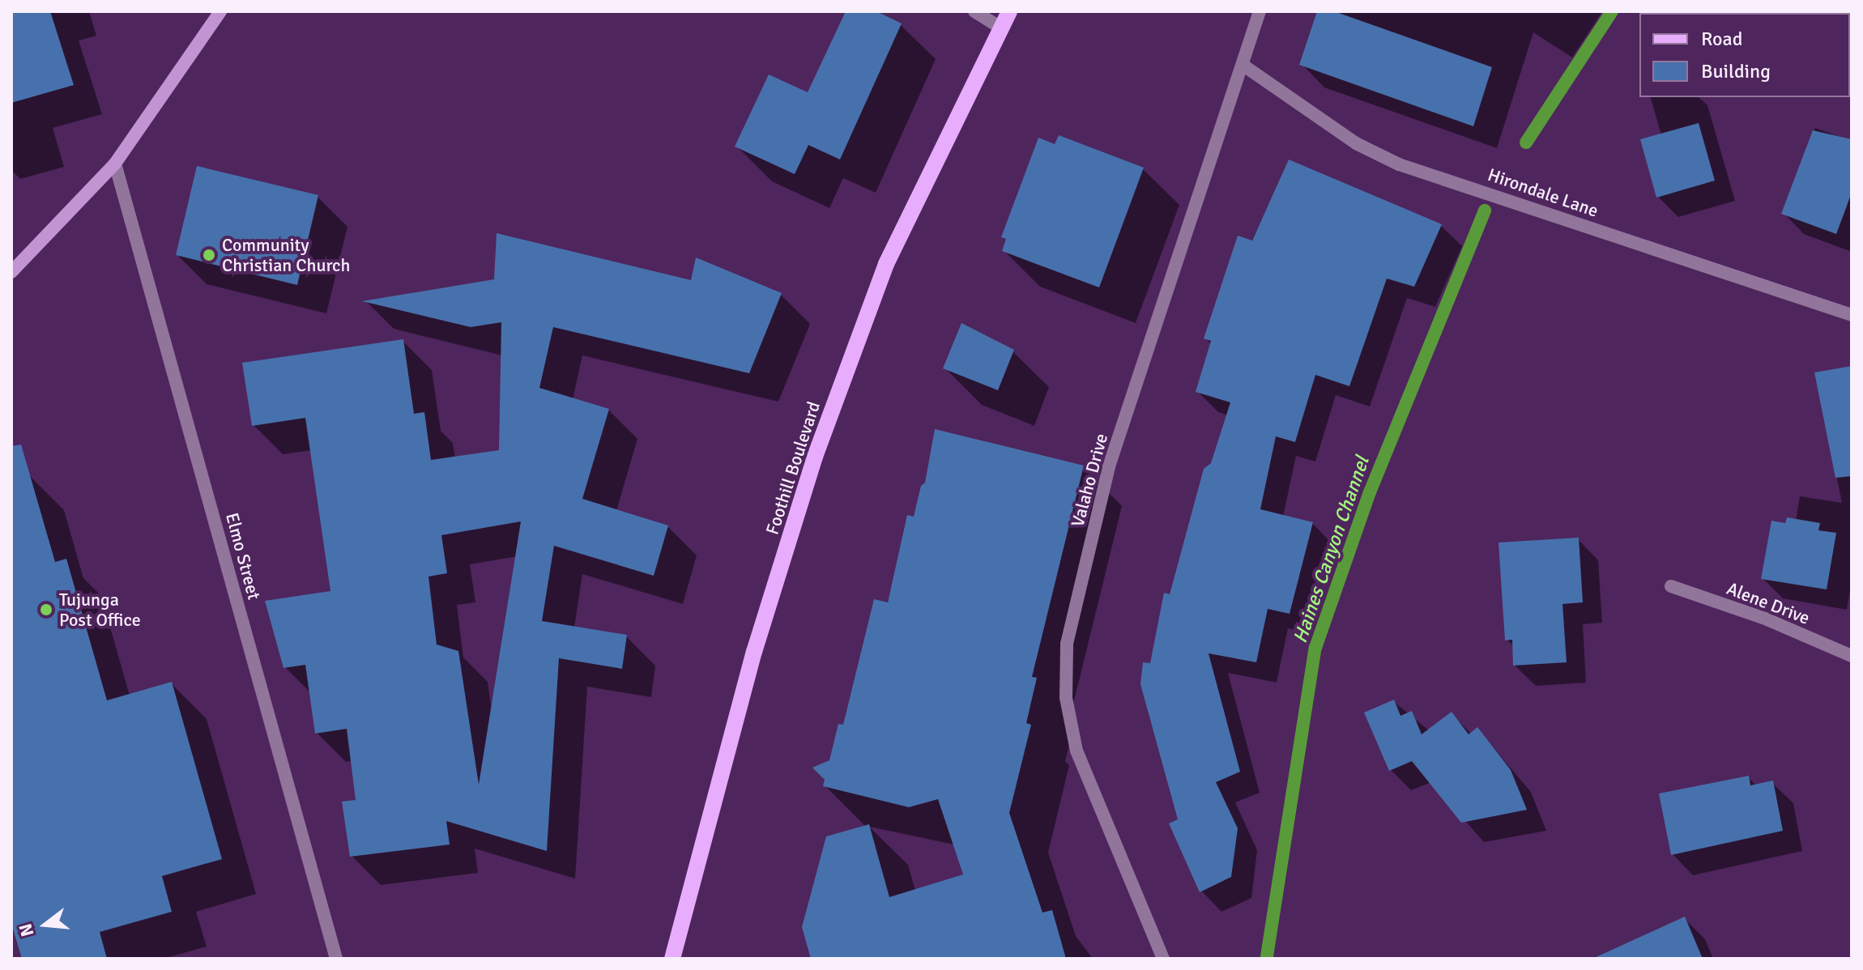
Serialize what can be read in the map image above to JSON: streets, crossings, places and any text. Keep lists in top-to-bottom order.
{
  "streets": {
    "main road": ["Foothill Boulevard"],
    "street": [
      "Hirondale Lane",
      "Valaho Drive",
      "Elmo Street",
      "Alene Drive"
    ]
  },
  "crossings": [
    ["Hirondale Lane", "Valaho Drive"]
  ],
  "water": ["Haines Canyon Channel"],
  "places": ["Community Christian Church", "Tujunga Post Office"],
  "legend": ["Road", "Building"],
  "north": "left"
}
